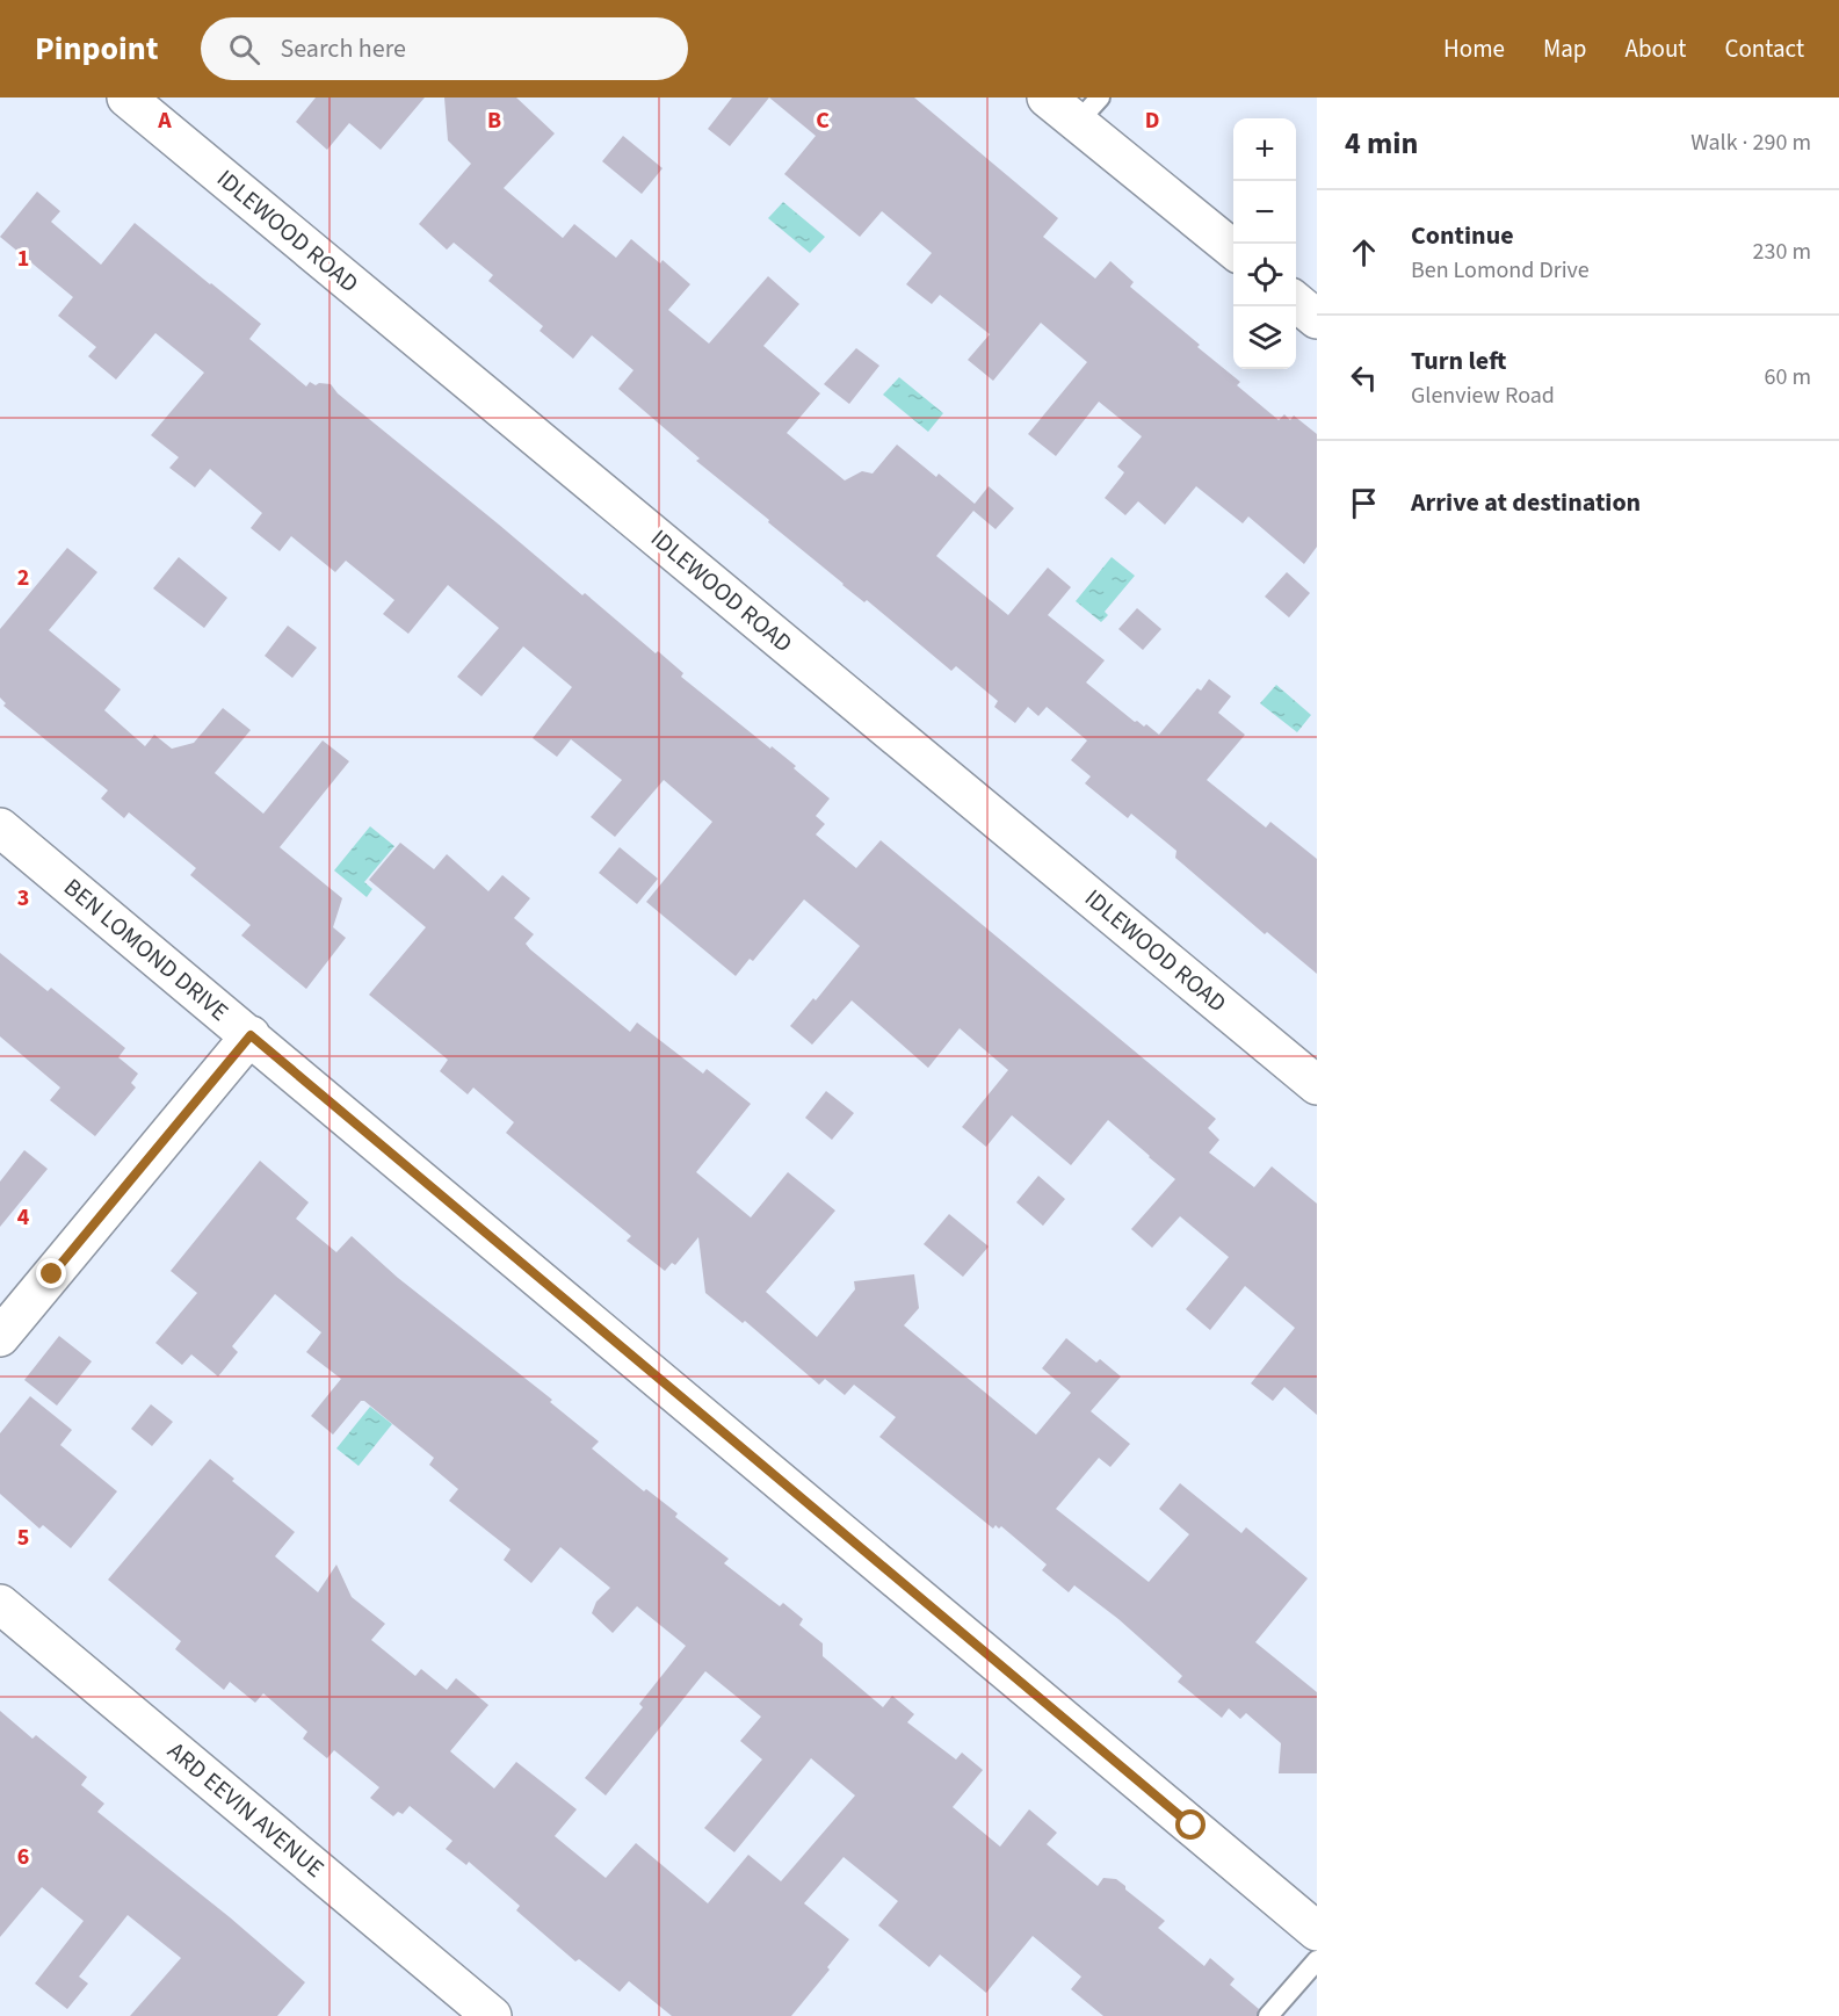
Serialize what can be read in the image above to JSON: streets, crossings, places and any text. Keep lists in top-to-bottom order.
{
  "streets": {
    "street": ["IDLEWOOD ROAD", "BEN LOMOND DRIVE", "ARD EEVIN AVENUE"]
  },
  "page": {
    "header": "Pinpoint",
    "search": "Search here",
    "nav": [
      "Home",
      "Map",
      "About",
      "Contact"
    ],
    "heading": ["4 min", "Walk · 290 m"],
    "map_buttons": ["+", "−"],
    "list": [
      ["Continue", "Ben Lomond Drive", "230 m"],
      ["Turn left", "Glenview Road", "60 m"],
      "Arrive at destination"
    ]
  },
  "grid": {
    "columns": [
      "A",
      "B",
      "C",
      "D"
    ],
    "rows": [
      "1",
      "2",
      "3",
      "4",
      "5",
      "6"
    ]
  }
}
